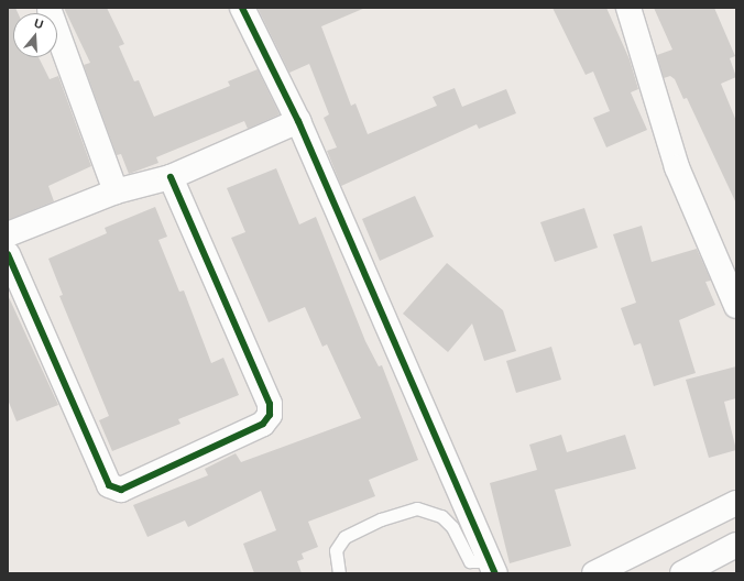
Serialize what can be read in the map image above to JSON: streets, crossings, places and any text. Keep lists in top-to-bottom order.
{
  "north": "top"
}
